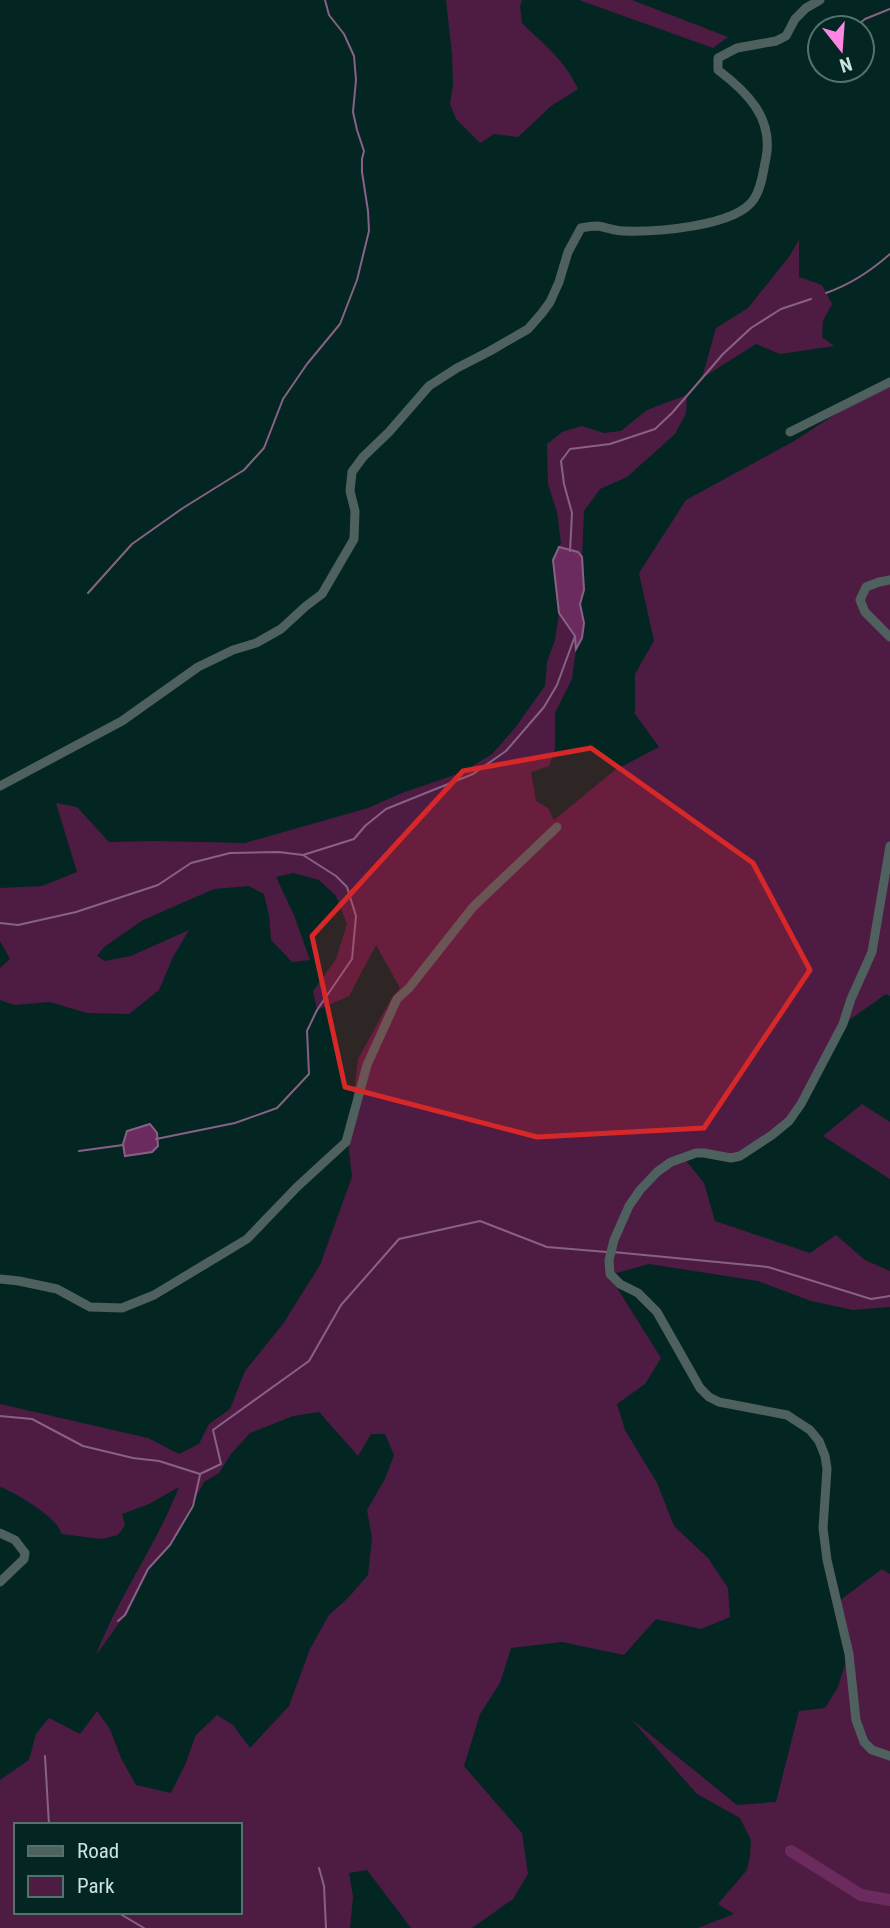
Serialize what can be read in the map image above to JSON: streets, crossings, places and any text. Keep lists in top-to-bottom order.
{
  "legend": ["Road", "Park"],
  "north": "bottom"
}
